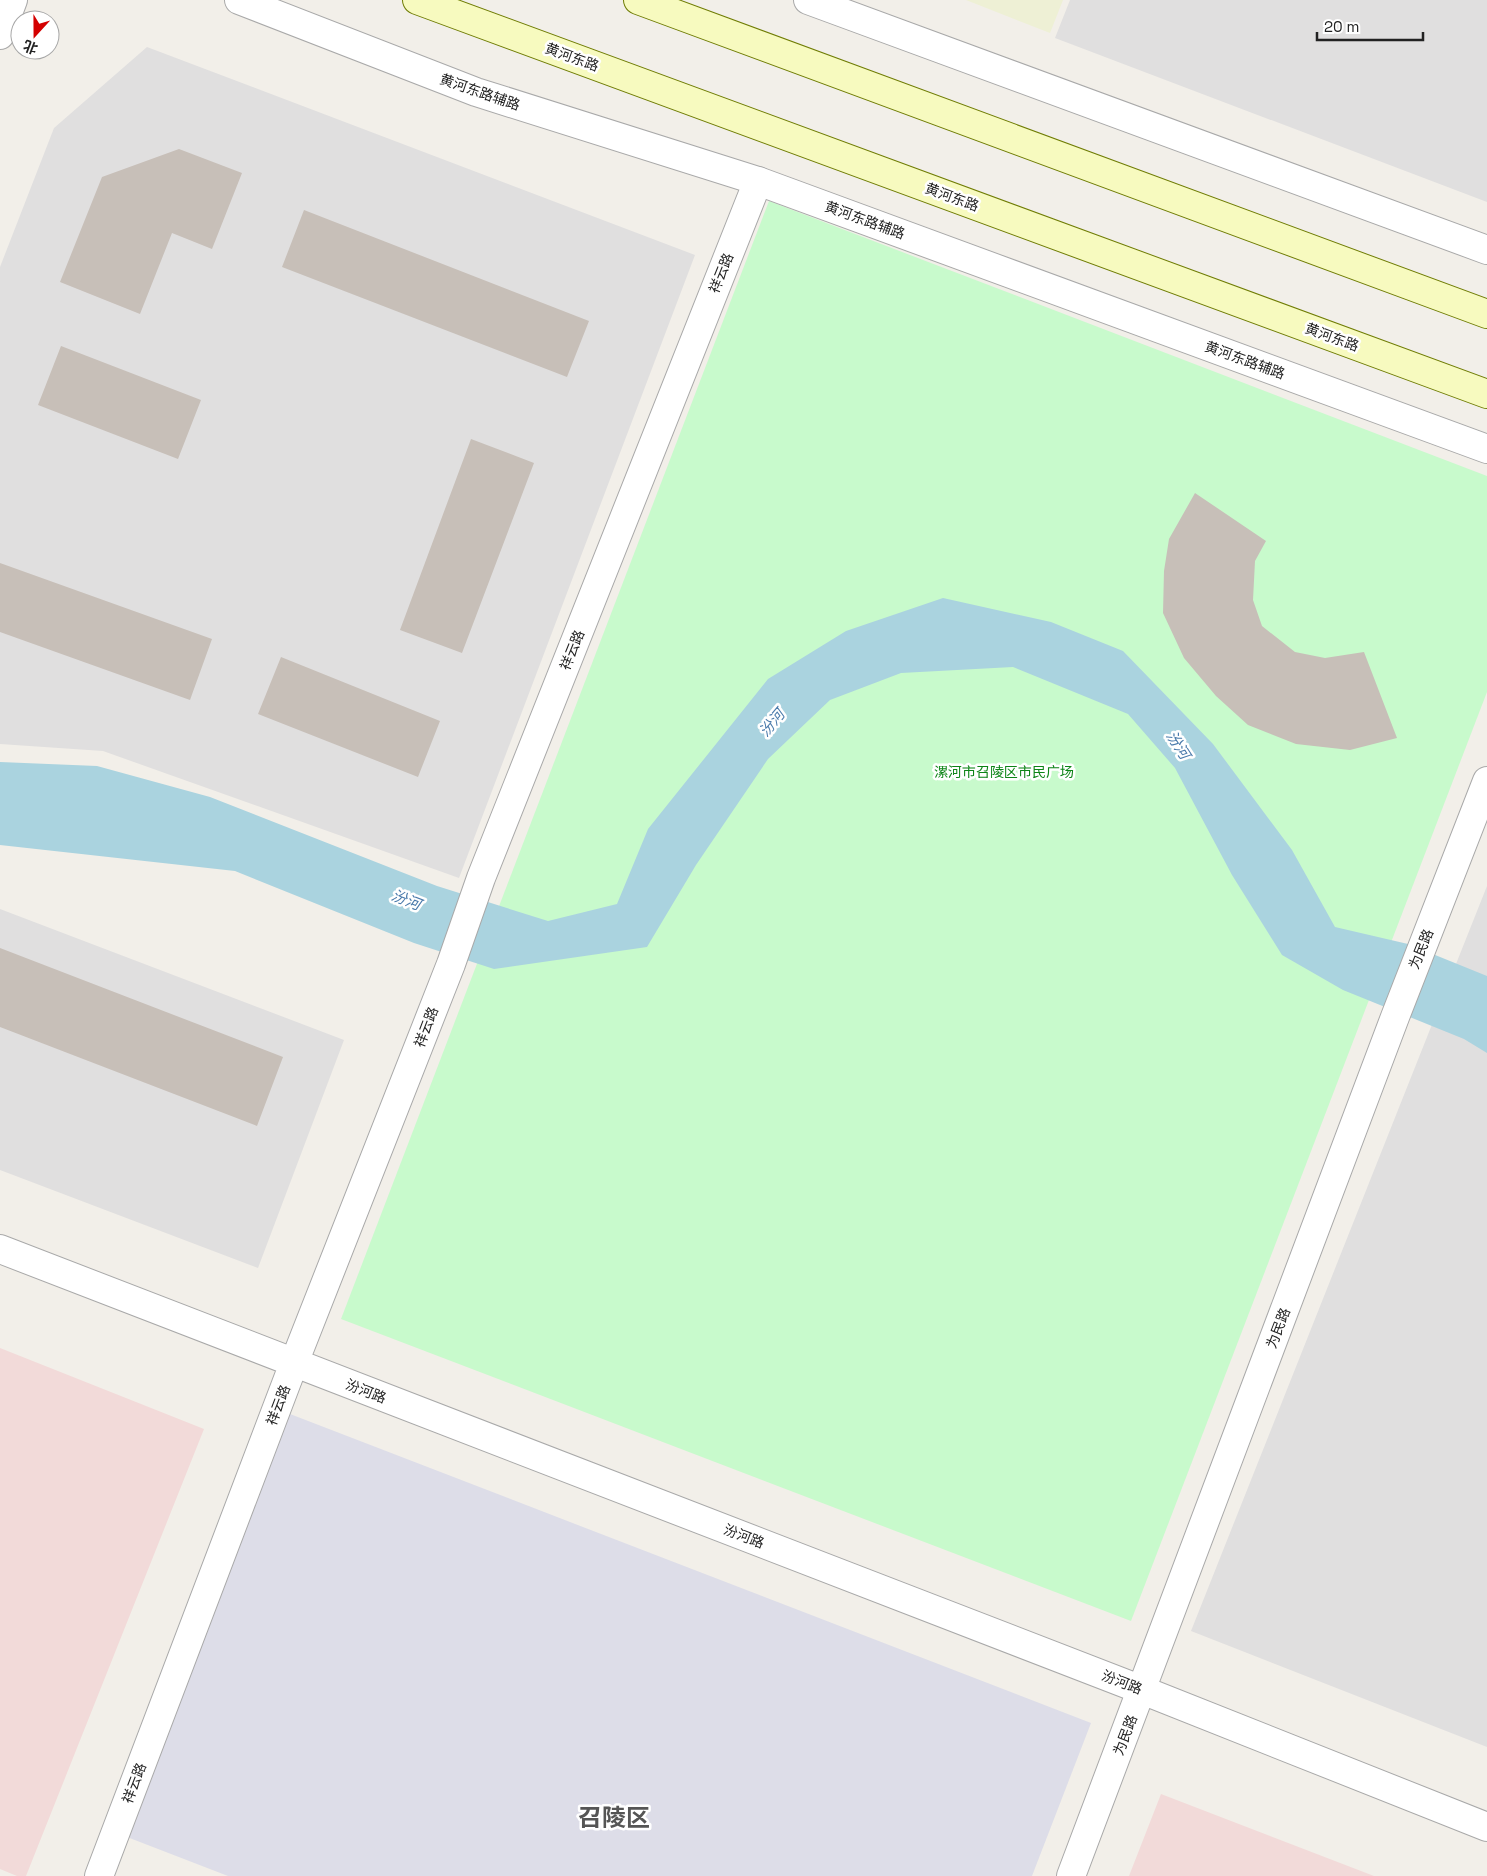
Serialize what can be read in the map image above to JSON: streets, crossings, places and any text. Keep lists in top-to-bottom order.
{
  "streets": {
    "main road": ["黄河东路"],
    "street": [
      "黄河东路辅路",
      "祥云路",
      "为民路",
      "汾河路"
    ]
  },
  "crossings": [
    ["黄河东路辅路", "祥云路"],
    ["祥云路", "汾河路"],
    ["为民路", "汾河路"]
  ],
  "districts": ["召陵区"],
  "water": ["汾河"],
  "parks": ["漯河市召陵区市民广场"],
  "scale_bar": "20 m",
  "north": "bottom"
}
